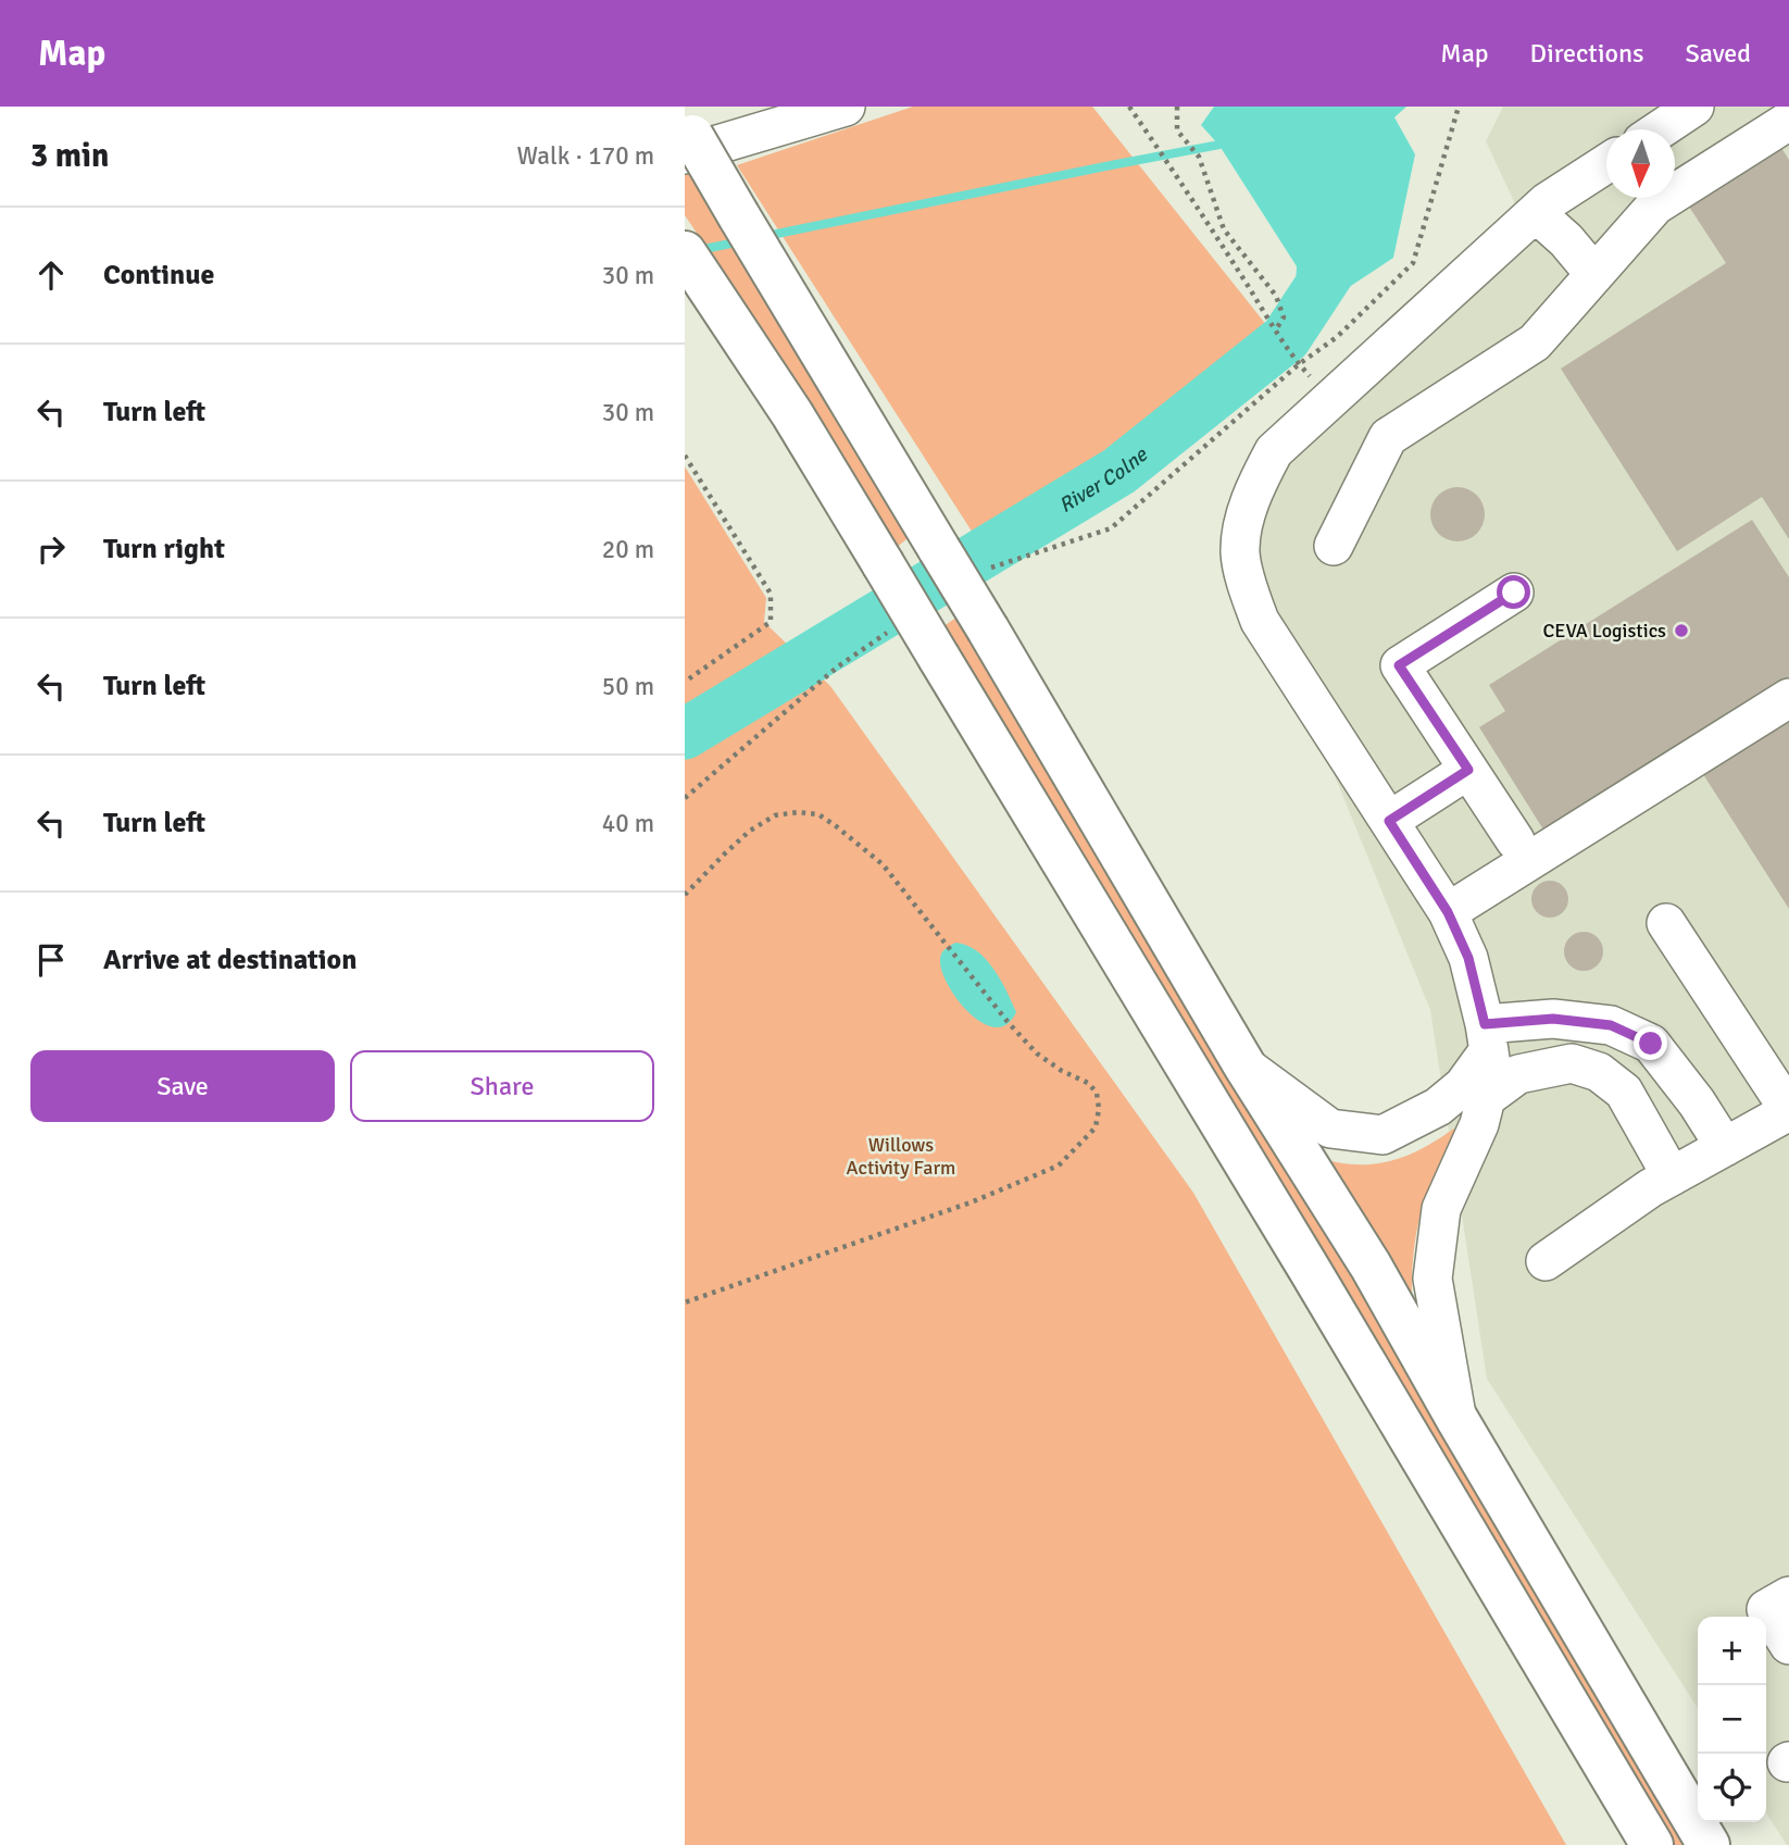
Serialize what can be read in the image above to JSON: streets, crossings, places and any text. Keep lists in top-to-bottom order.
{
  "water": ["River Colne"],
  "parks": ["Willows Activity Farm"],
  "places": ["CEVA Logistics"],
  "north": "bottom",
  "page": {
    "header": "Map",
    "nav": ["Map", "Directions", "Saved"],
    "heading": ["3 min", "Walk · 170 m"],
    "list": [
      ["Continue", "30 m"],
      ["Turn left", "30 m"],
      ["Turn right", "20 m"],
      ["Turn left", "50 m"],
      ["Turn left", "40 m"],
      "Arrive at destination"
    ],
    "buttons": ["Save", "Share"],
    "map_buttons": ["+", "−"]
  }
}
